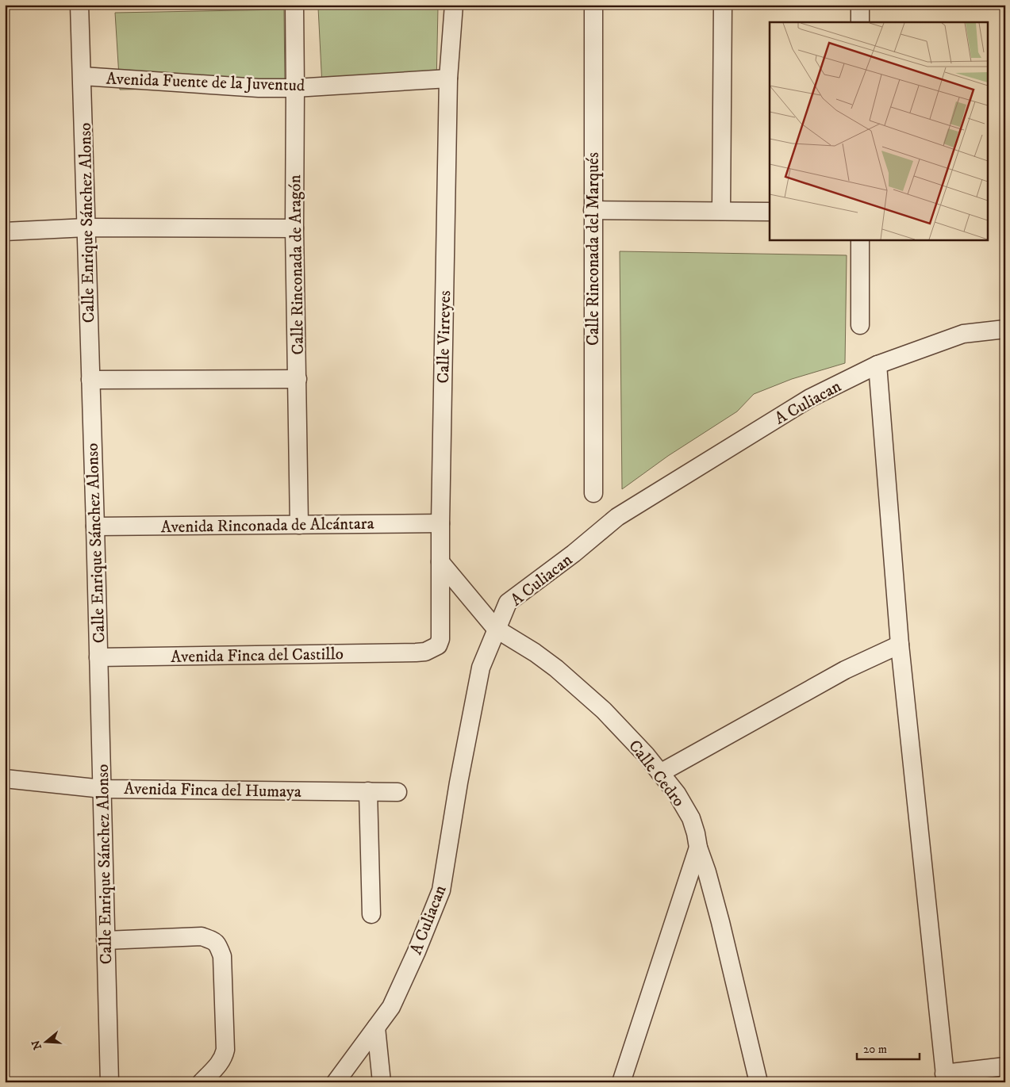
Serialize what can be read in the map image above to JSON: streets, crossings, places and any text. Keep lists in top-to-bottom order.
{
  "streets": {
    "street": [
      "Avenida Fuente de la Juventud",
      "Calle Enrique Sánchez Alonso",
      "Calle Rinconada del Marqués",
      "Calle Rinconada de Aragón",
      "Calle Virreyes",
      "A Culiacan",
      "Avenida Rinconada de Alcántara",
      "Avenida Finca del Castillo",
      "Calle Cedro",
      "Avenida Finca del Humaya"
    ]
  },
  "crossings": [
    ["Avenida Fuente de la Juventud", "Calle Enrique Sánchez Alonso"],
    ["Avenida Fuente de la Juventud", "Calle Rinconada de Aragón"],
    ["Avenida Fuente de la Juventud", "Calle Virreyes"],
    ["Calle Enrique Sánchez Alonso", "Avenida Rinconada de Alcántara"],
    ["Calle Enrique Sánchez Alonso", "Avenida Finca del Castillo"],
    ["Calle Enrique Sánchez Alonso", "Avenida Finca del Humaya"],
    ["Calle Rinconada de Aragón", "Avenida Rinconada de Alcántara"],
    ["Calle Virreyes", "Avenida Rinconada de Alcántara"],
    ["Calle Virreyes", "Avenida Finca del Castillo"],
    ["Calle Virreyes", "Calle Cedro"],
    ["A Culiacan", "Calle Cedro"]
  ],
  "scale_bar": "20 m",
  "north": "left"
}
